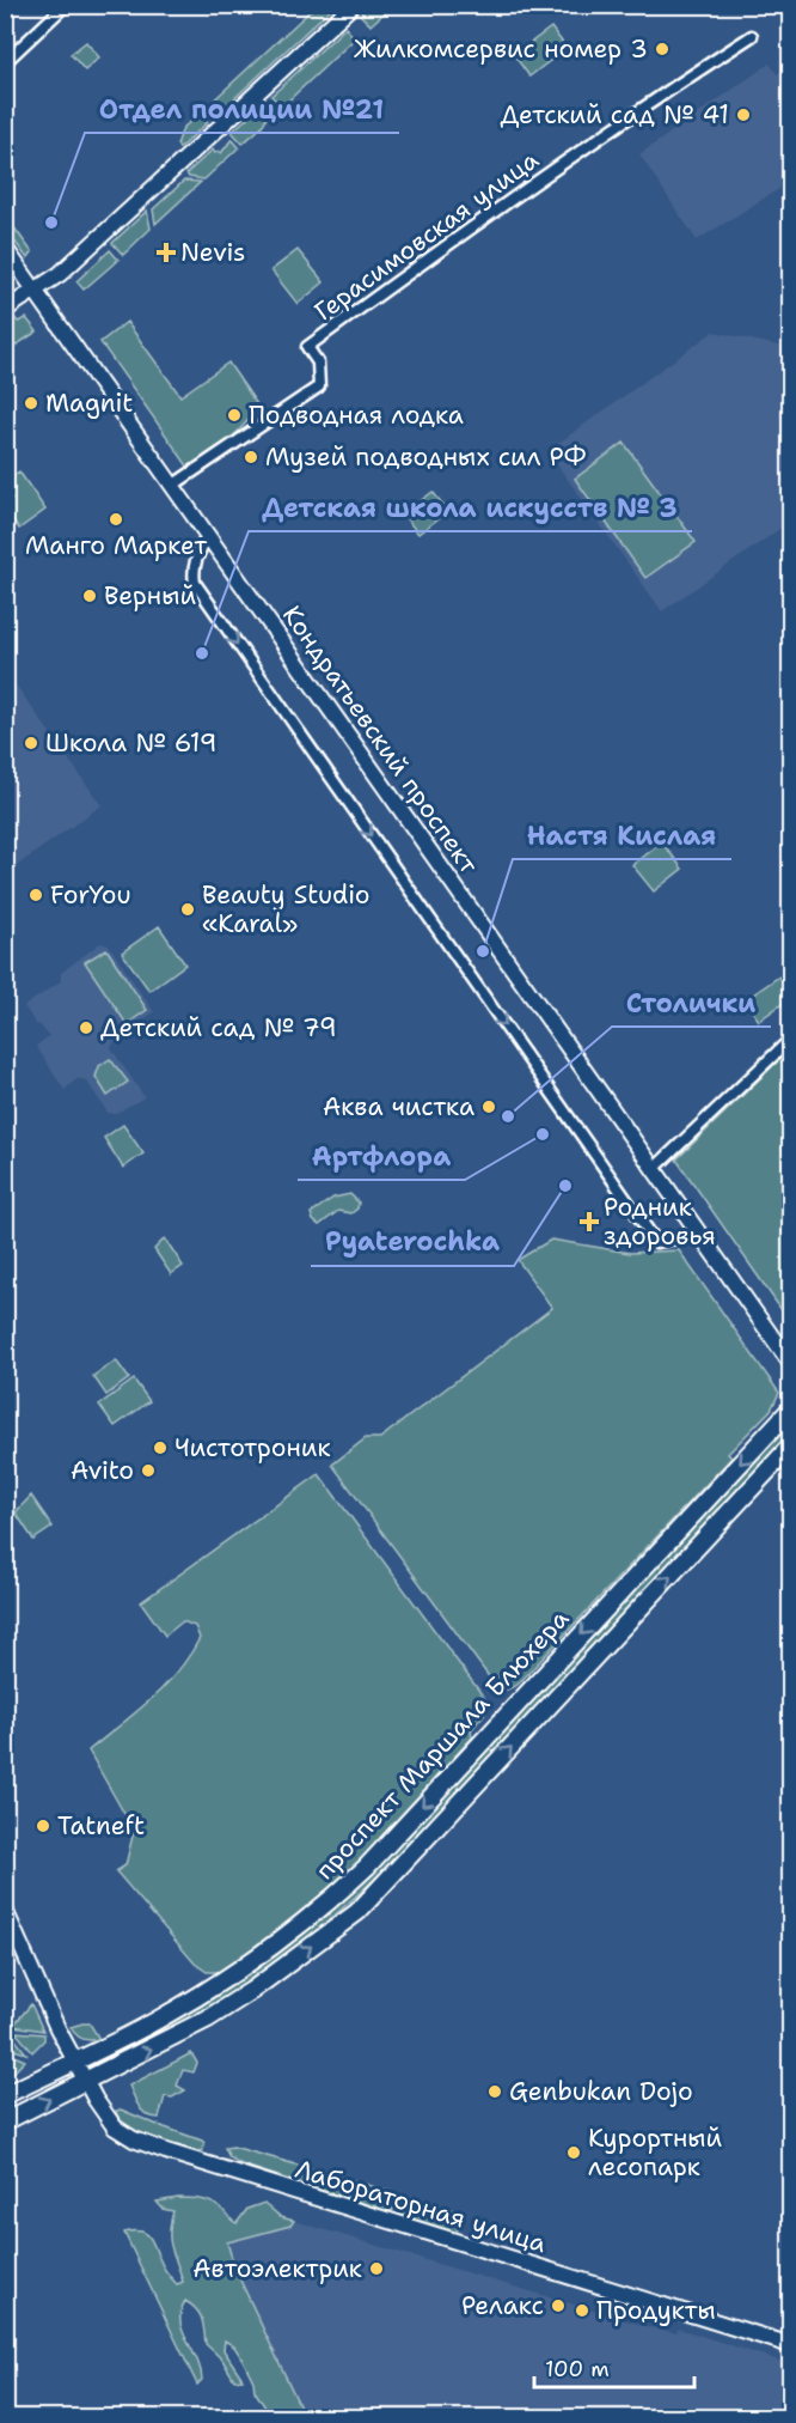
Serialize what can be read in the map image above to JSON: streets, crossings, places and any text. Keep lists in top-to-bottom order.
{
  "streets": {
    "main road": ["проспект Маршала Блюхера"],
    "street": ["Герасимовская улица", "Кондратьевский проспект", "Лабораторная улица"]
  },
  "crossings": [
    ["Герасимовская улица", "Кондратьевский проспект"],
    ["проспект Маршала Блюхера", "Лабораторная улица"]
  ],
  "places": {
    "other": [
      "Жилкомсервис номер 3",
      "Детский сад № 41",
      "Отдел полиции №21",
      "Magnit",
      "Подводная лодка",
      "Музей подводных сил РФ",
      "Манго Маркет",
      "Верный",
      "Детская школа искусств № 3",
      "Школа № 619",
      "ForYou",
      "Beauty Studio «Karal»",
      "Настя Кислая",
      "Детский сад № 79",
      "Аква чистка",
      "Столички",
      "Артфлора",
      "Pyaterochka",
      "Чистотроник",
      "Avito",
      "Tatneft",
      "Genbukan Dojo",
      "Курортный лесопарк",
      "Автоэлектрик",
      "Релакс",
      "Продукты"
    ],
    "health": ["Nevis", "Родник здоровья"]
  },
  "scale_bar": "100 m"
}
